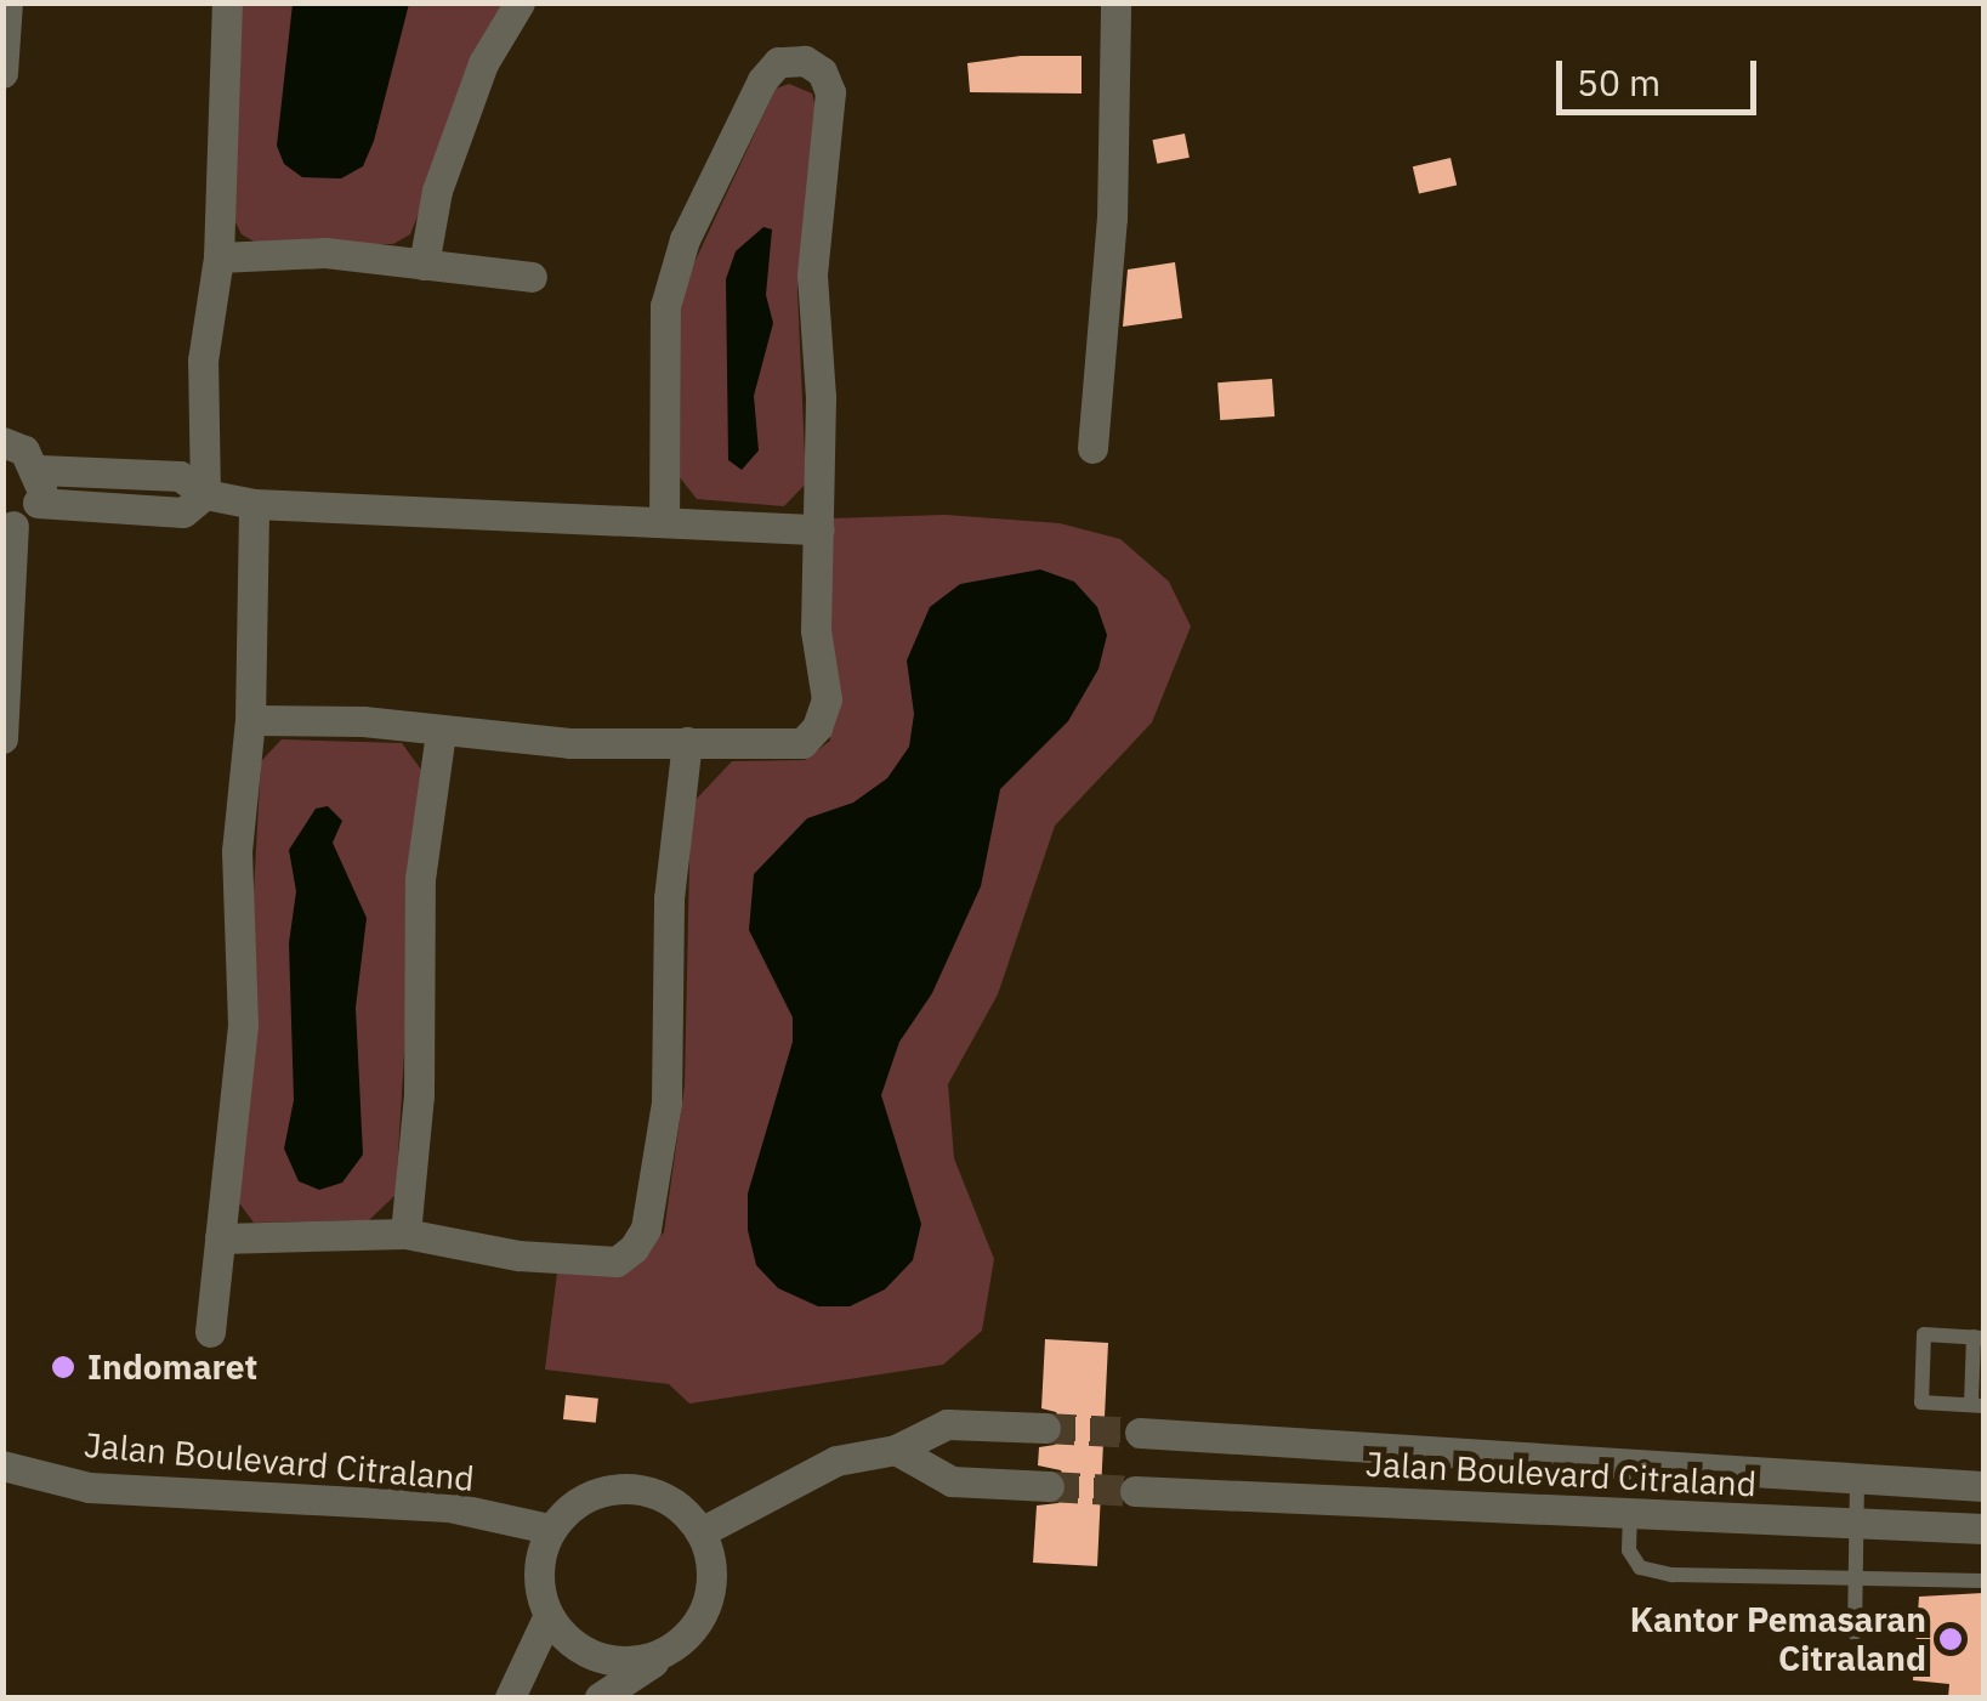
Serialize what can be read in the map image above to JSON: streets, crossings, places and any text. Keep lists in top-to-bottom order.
{
  "streets": {
    "street": ["Jalan Boulevard Citraland"]
  },
  "places": ["Indomaret", "Kantor Pemasaran Citraland"],
  "scale_bar": "50 m"
}
